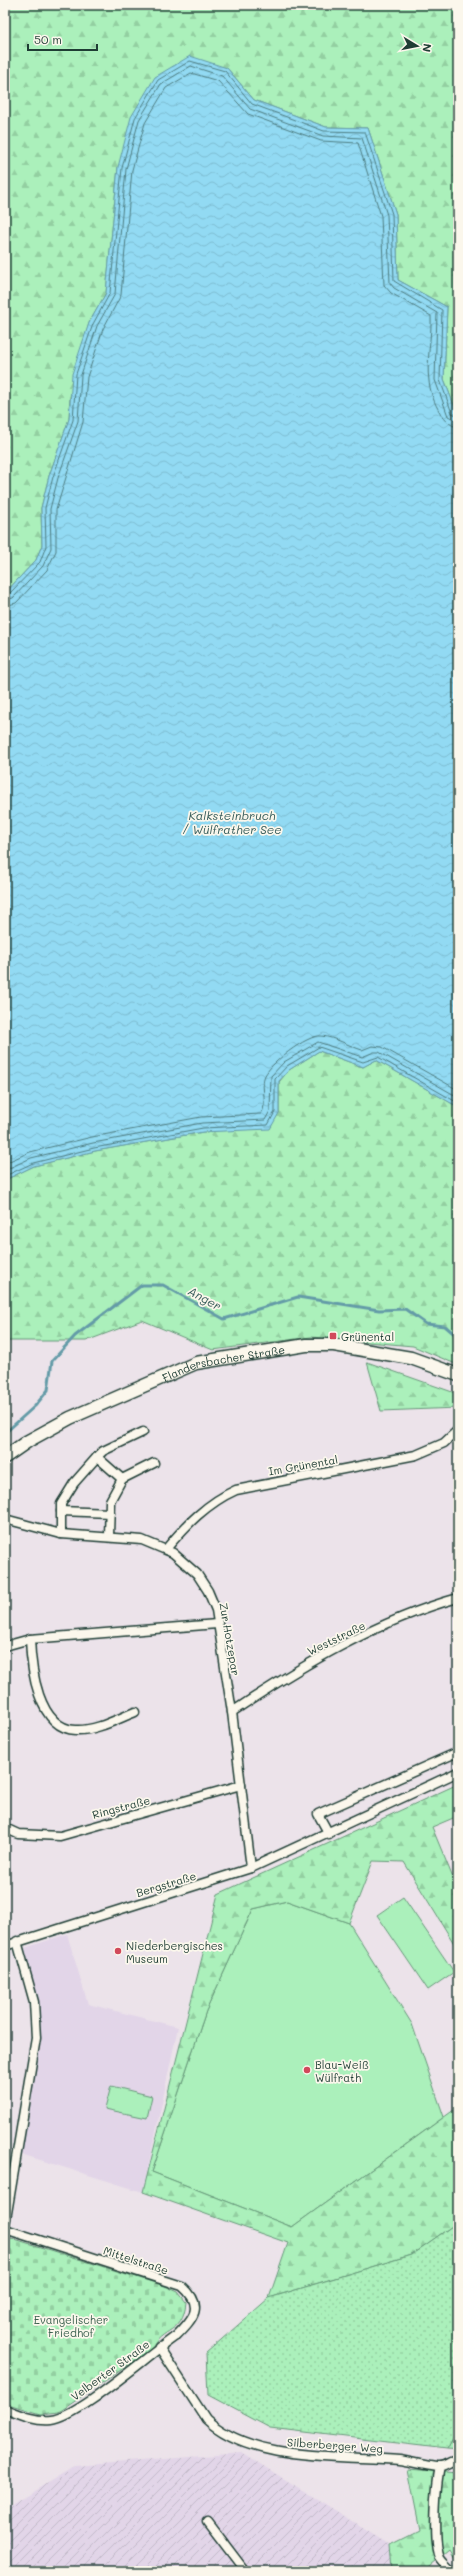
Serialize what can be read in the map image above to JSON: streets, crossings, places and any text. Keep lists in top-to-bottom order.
{
  "streets": {
    "street": [
      "Flandersbacher Straße",
      "Im Grünental",
      "Weststraße",
      "Zur Hotzepar",
      "Ringstraße",
      "Bergstraße",
      "Mittelstraße",
      "Velberter Straße",
      "Silberberger Weg"
    ]
  },
  "crossings": [
    ["Im Grünental", "Zur Hotzepar"],
    ["Weststraße", "Zur Hotzepar"],
    ["Zur Hotzepar", "Ringstraße"],
    ["Zur Hotzepar", "Bergstraße"],
    ["Mittelstraße", "Velberter Straße"],
    ["Mittelstraße", "Silberberger Weg"],
    ["Velberter Straße", "Silberberger Weg"]
  ],
  "water": ["Kalksteinbruch / Wülfrather See", "Anger"],
  "parks": ["Evangelischer Friedhof"],
  "places": {
    "transit": ["Grünental"],
    "other": ["Niederbergisches Museum", "Blau-Weiß Wülfrath"]
  },
  "scale_bar": "50 m",
  "north": "right"
}
